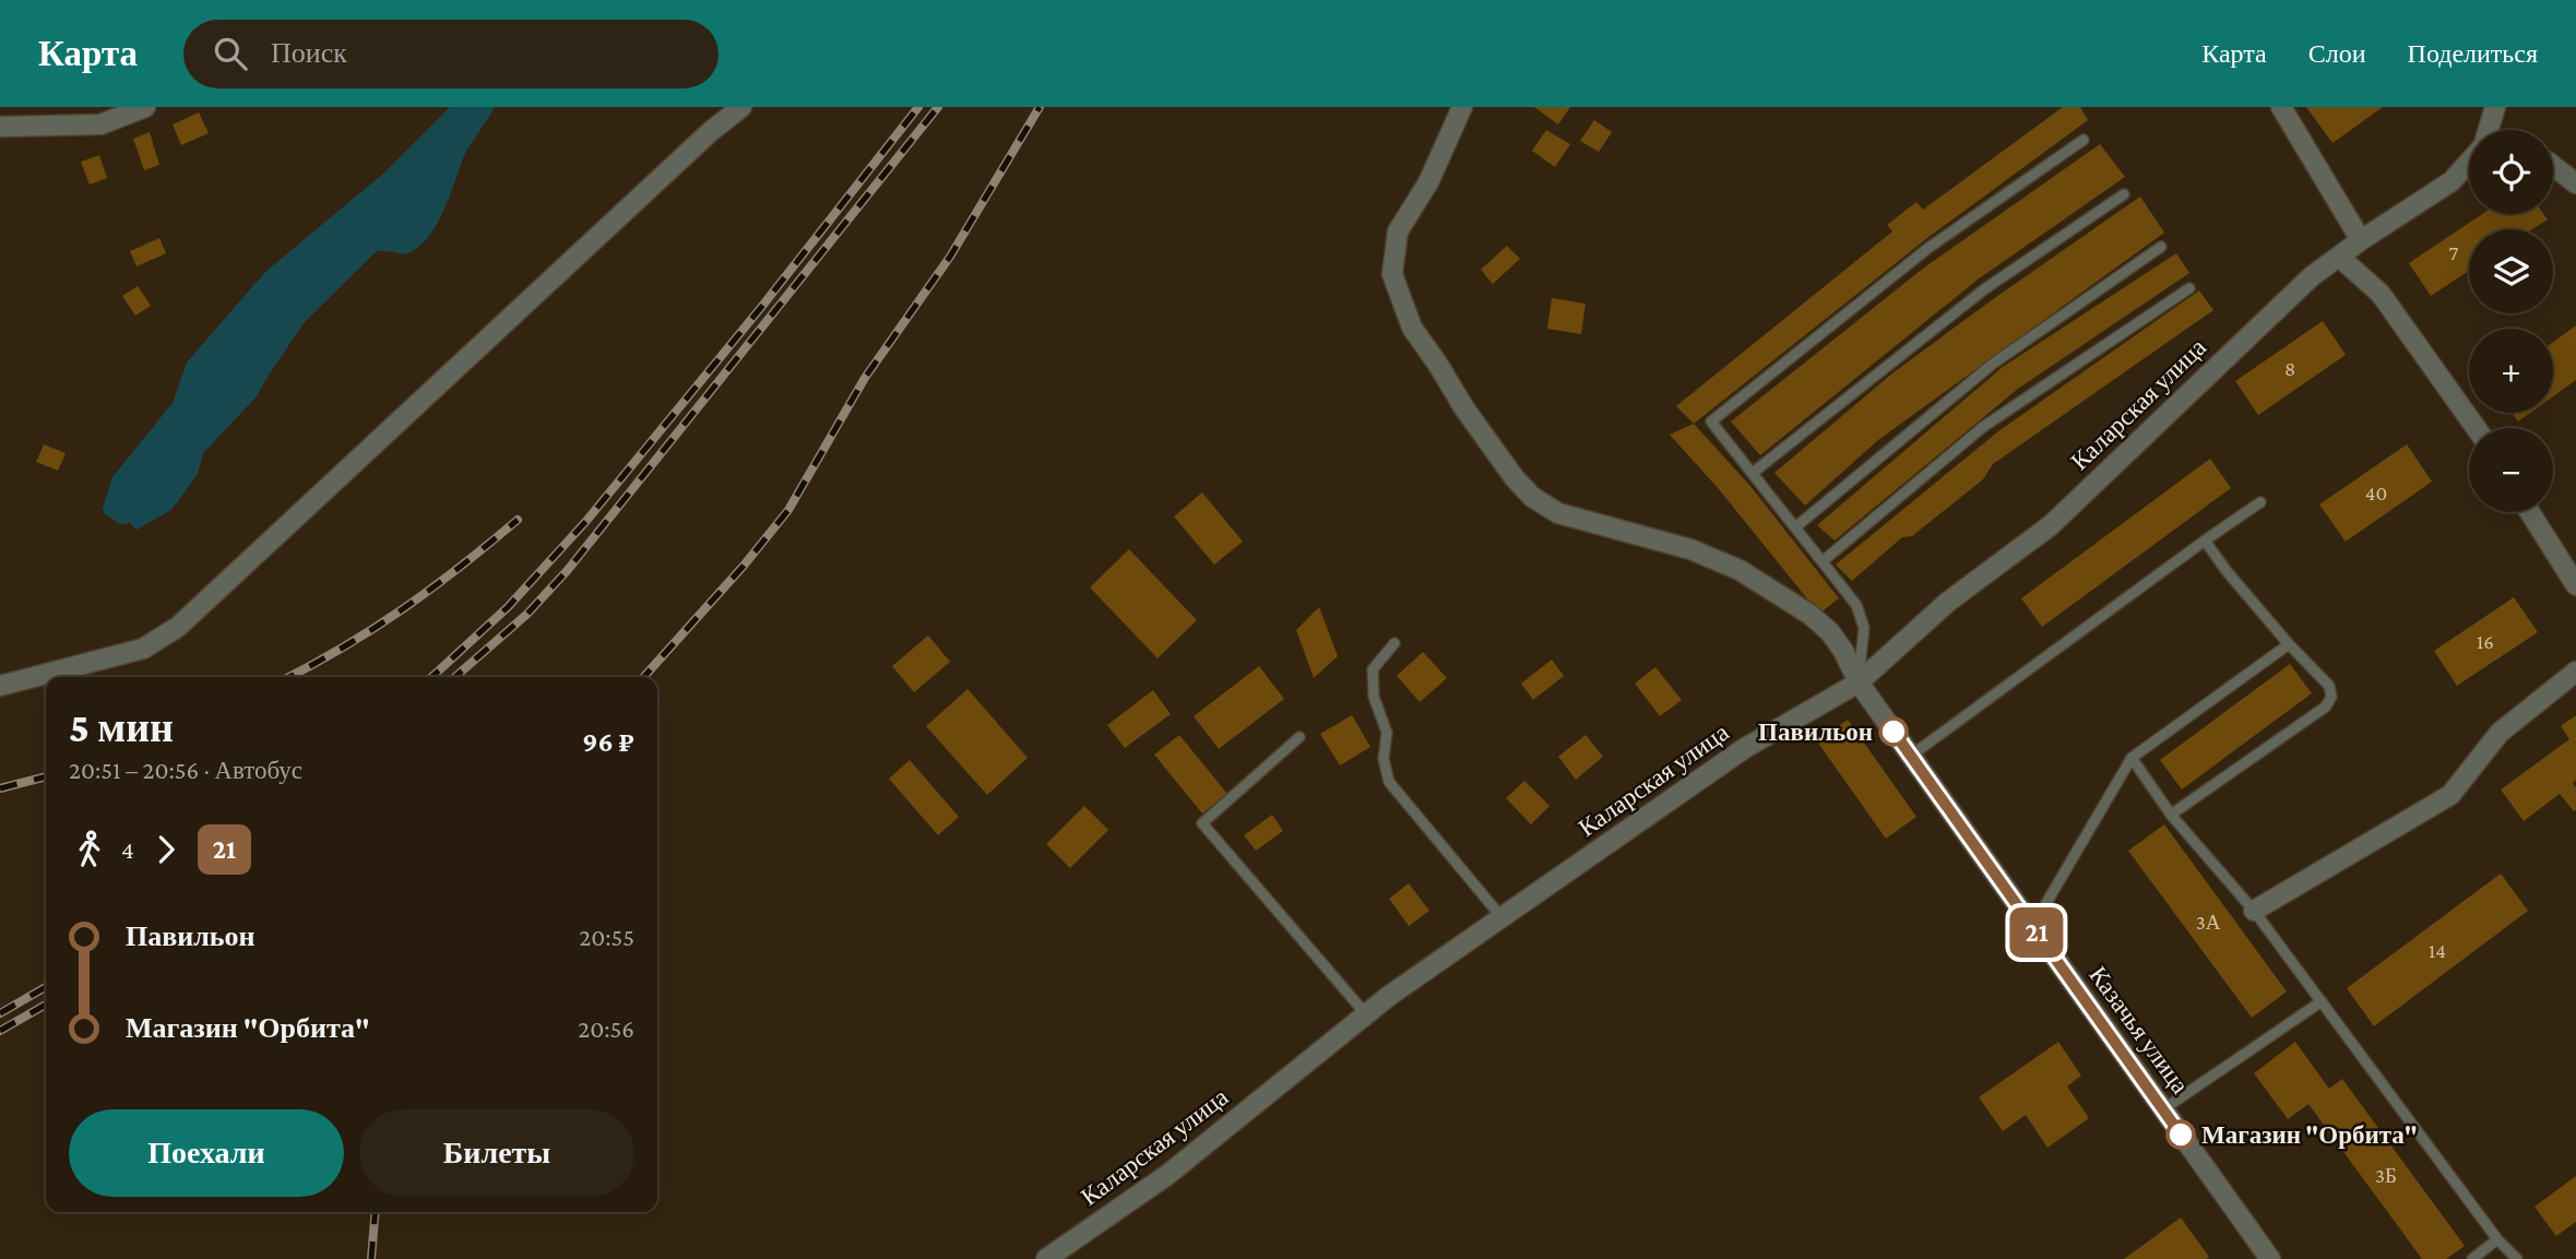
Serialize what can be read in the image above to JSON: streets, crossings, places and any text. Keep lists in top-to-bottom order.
{
  "streets": {
    "street": ["Каларская улица", "Казачья улица"]
  },
  "crossings": [
    ["Каларская улица", "Казачья улица"]
  ],
  "places": ["Павильон", "Магазин \"Орбита\""],
  "lines": ["bus line 21"],
  "house_numbers": [
    "7",
    "8",
    "40",
    "16",
    "3А",
    "14",
    "3Б"
  ],
  "page": {
    "header": "Карта",
    "search": "Поиск",
    "nav": ["Карта", "Слои", "Поделиться"],
    "on_map": "21",
    "map_buttons": ["+", "−"],
    "heading": ["5 мин", "20:51 – 20:56 · Автобус", "96 ₽"],
    "legs": ["4", "21"],
    "list": [
      {
        "name": "Павильон",
        "value": "20:55"
      },
      {
        "name": "Магазин \"Орбита\"",
        "value": "20:56"
      }
    ],
    "buttons": ["Поехали", "Билеты"]
  }
}
